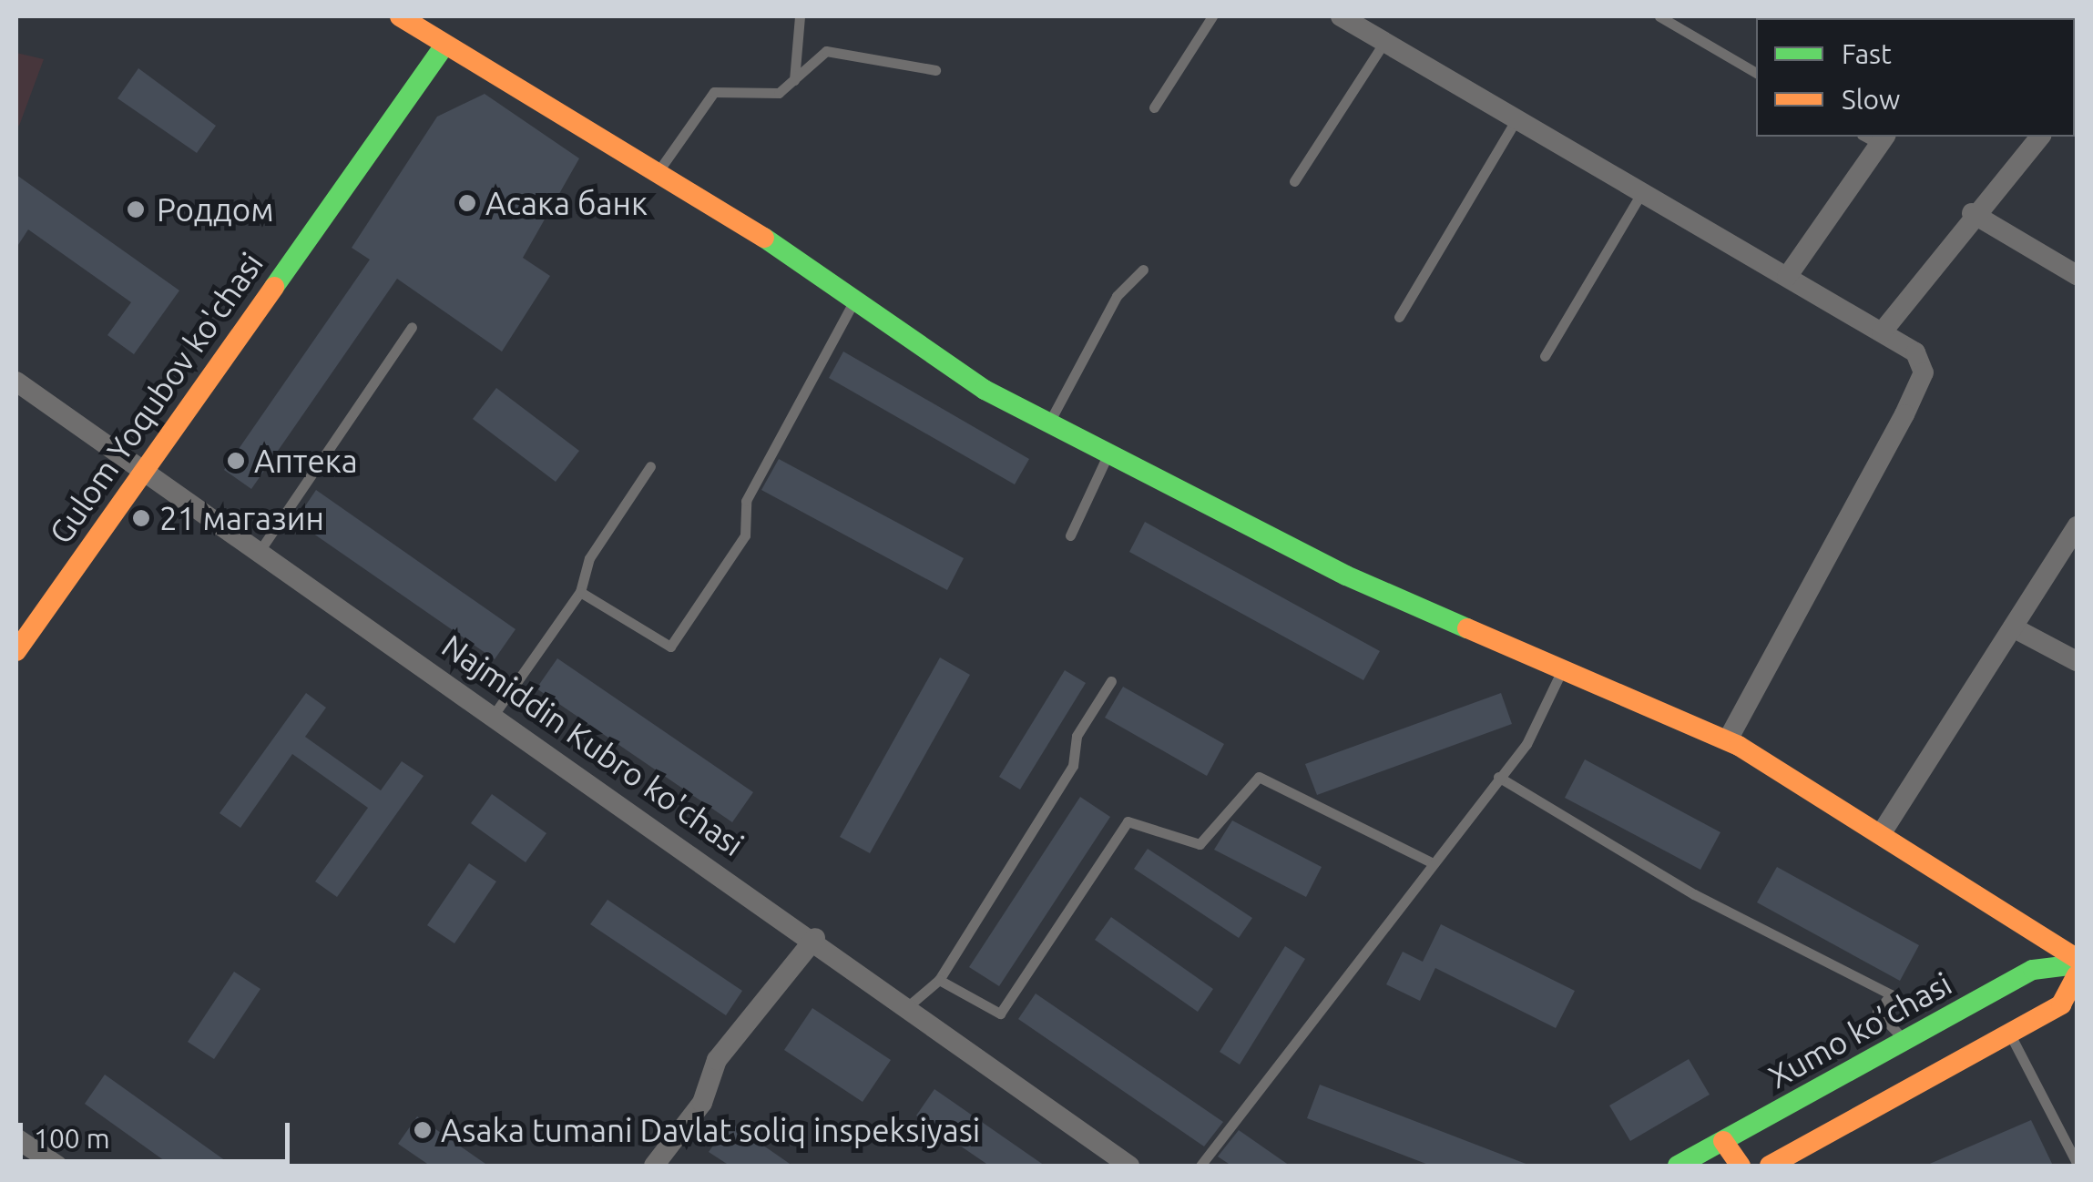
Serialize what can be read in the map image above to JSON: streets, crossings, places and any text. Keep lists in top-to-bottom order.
{
  "streets": {
    "street": ["Gulom Yoqubov ko'chasi", "Najmiddin Kubro ko'chasi", "Xumo ko’chasi"]
  },
  "crossings": [
    ["Gulom Yoqubov ko'chasi", "Najmiddin Kubro ko'chasi"]
  ],
  "places": [
    "Асака банк",
    "Роддом",
    "Аптека",
    "21 магазин",
    "Asaka tumani Davlat soliq inspeksiyasi"
  ],
  "legend": ["Fast", "Slow"],
  "scale_bar": "100 m"
}
